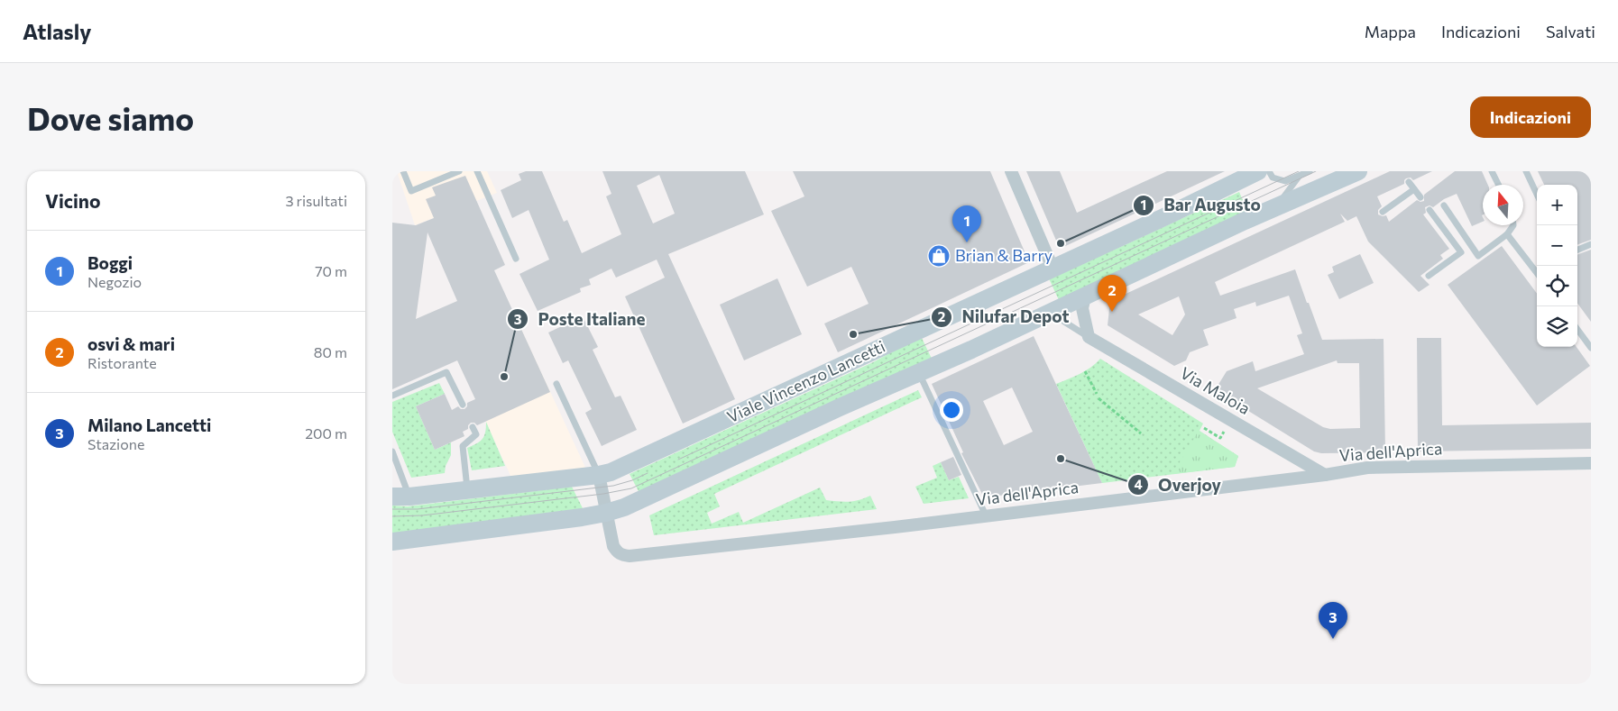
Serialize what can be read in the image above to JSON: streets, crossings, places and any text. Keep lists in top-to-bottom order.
{
  "streets": {
    "main road": ["Viale Vincenzo Lancetti"],
    "street": ["Via Maloia", "Via dell'Aprica"]
  },
  "crossings": [
    ["Viale Vincenzo Lancetti", "Via dell'Aprica"],
    ["Via Maloia", "Via dell'Aprica"]
  ],
  "places": {
    "other": [
      "Bar Augusto",
      "Nilufar Depot",
      "Poste Italiane",
      "Overjoy"
    ],
    "shop": ["Brian & Barry"]
  },
  "north": "top",
  "page": {
    "header": "Atlasly",
    "nav": ["Mappa", "Indicazioni", "Salvati"],
    "buttons": "Indicazioni",
    "title": "Dove siamo",
    "heading": ["Vicino", "3 risultati"],
    "map_buttons": ["+", "−"],
    "pins": ["1", "2", "3"],
    "list": [
      {
        "mark": "1",
        "name": "Boggi",
        "note": "Negozio",
        "value": "70 m"
      },
      {
        "mark": "2",
        "name": "osvi & mari",
        "note": "Ristorante",
        "value": "80 m"
      },
      {
        "mark": "3",
        "name": "Milano Lancetti",
        "note": "Stazione",
        "value": "200 m"
      }
    ]
  }
}
